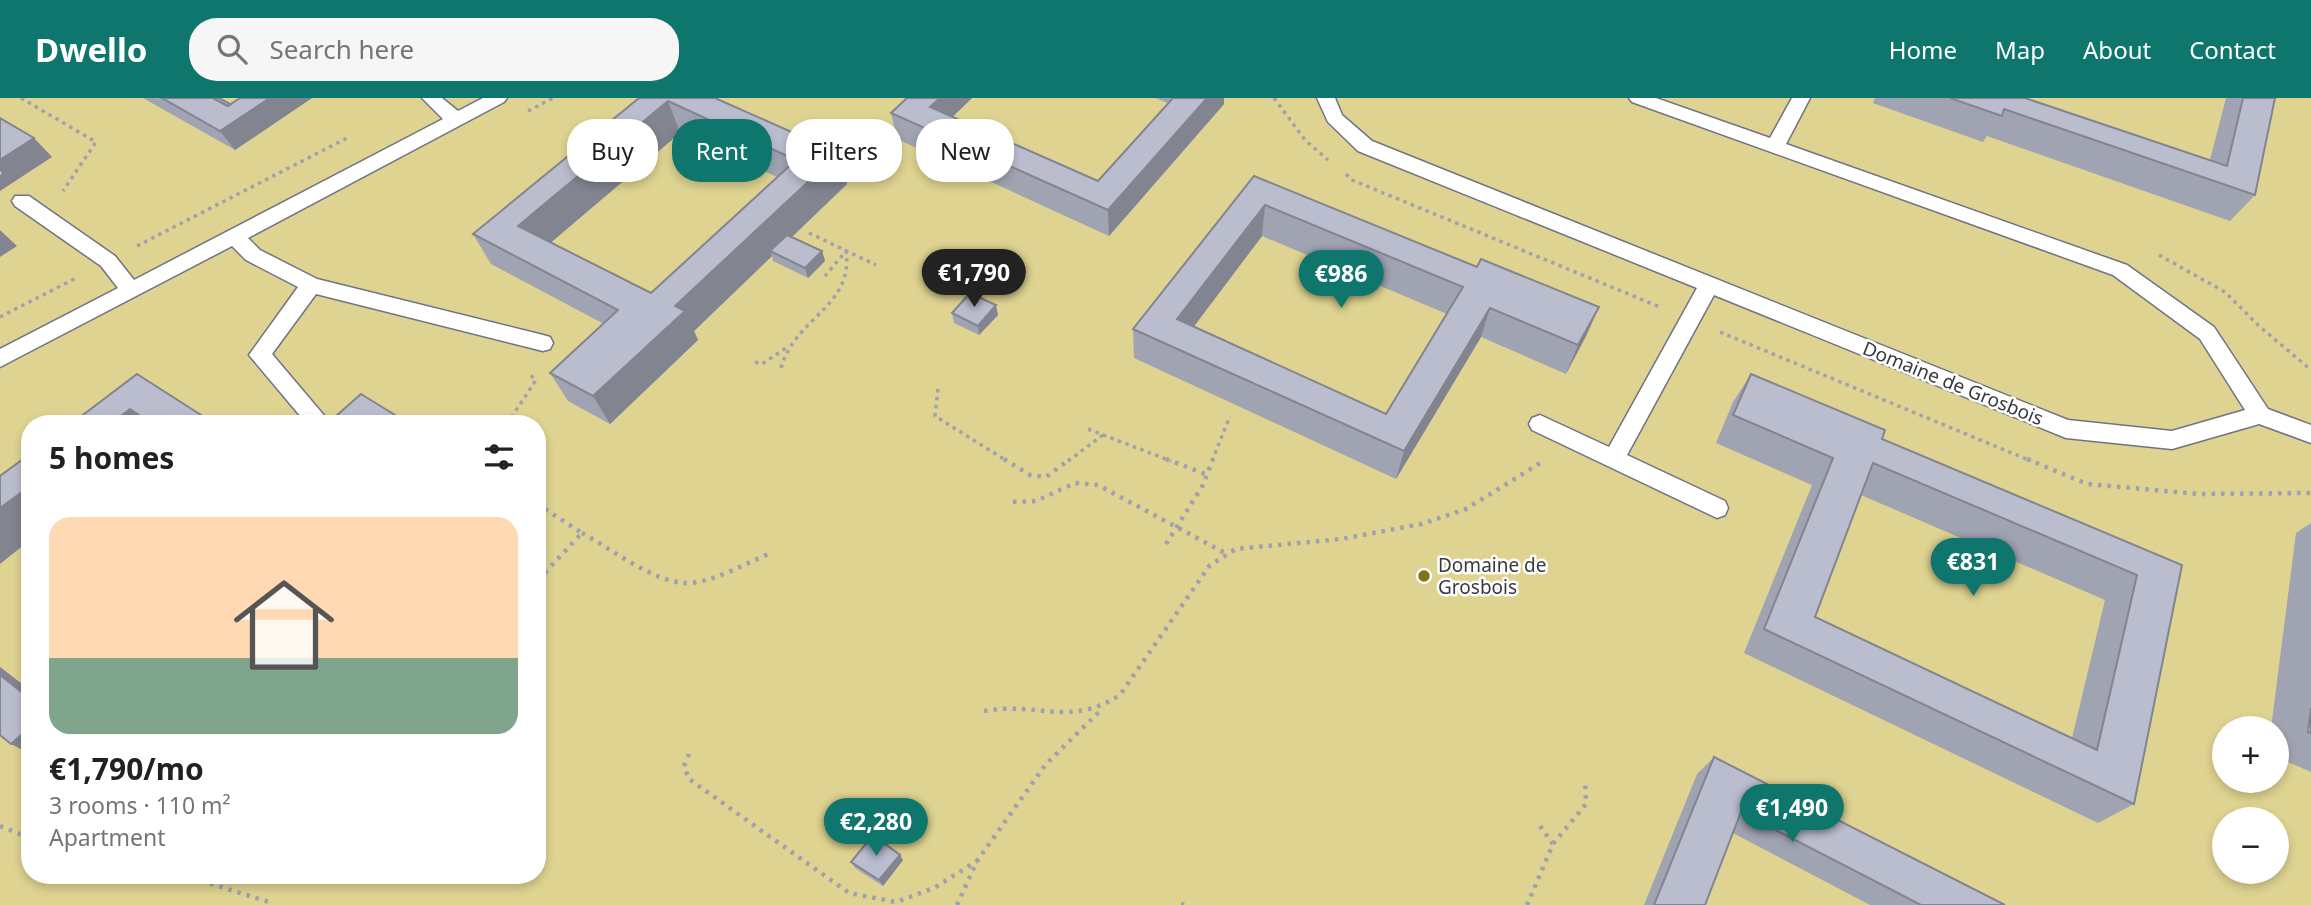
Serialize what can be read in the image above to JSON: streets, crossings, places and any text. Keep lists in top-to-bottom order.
{
  "streets": {
    "lane": ["Domaine de Grosbois"]
  },
  "places": ["Domaine de Grosbois"],
  "page": {
    "header": "Dwello",
    "search": "Search here",
    "nav": [
      "Home",
      "Map",
      "About",
      "Contact"
    ],
    "chip": [
      "Buy",
      "Rent",
      "Filters",
      "New"
    ],
    "price": [
      "€1,790",
      "€986",
      "€831",
      "€1,490",
      "€2,280"
    ],
    "heading": "5 homes",
    "list": [
      {
        "name": "€1,790/mo",
        "note": "3 rooms · 110 m² · Apartment"
      }
    ],
    "map_buttons": ["+", "−"]
  }
}
